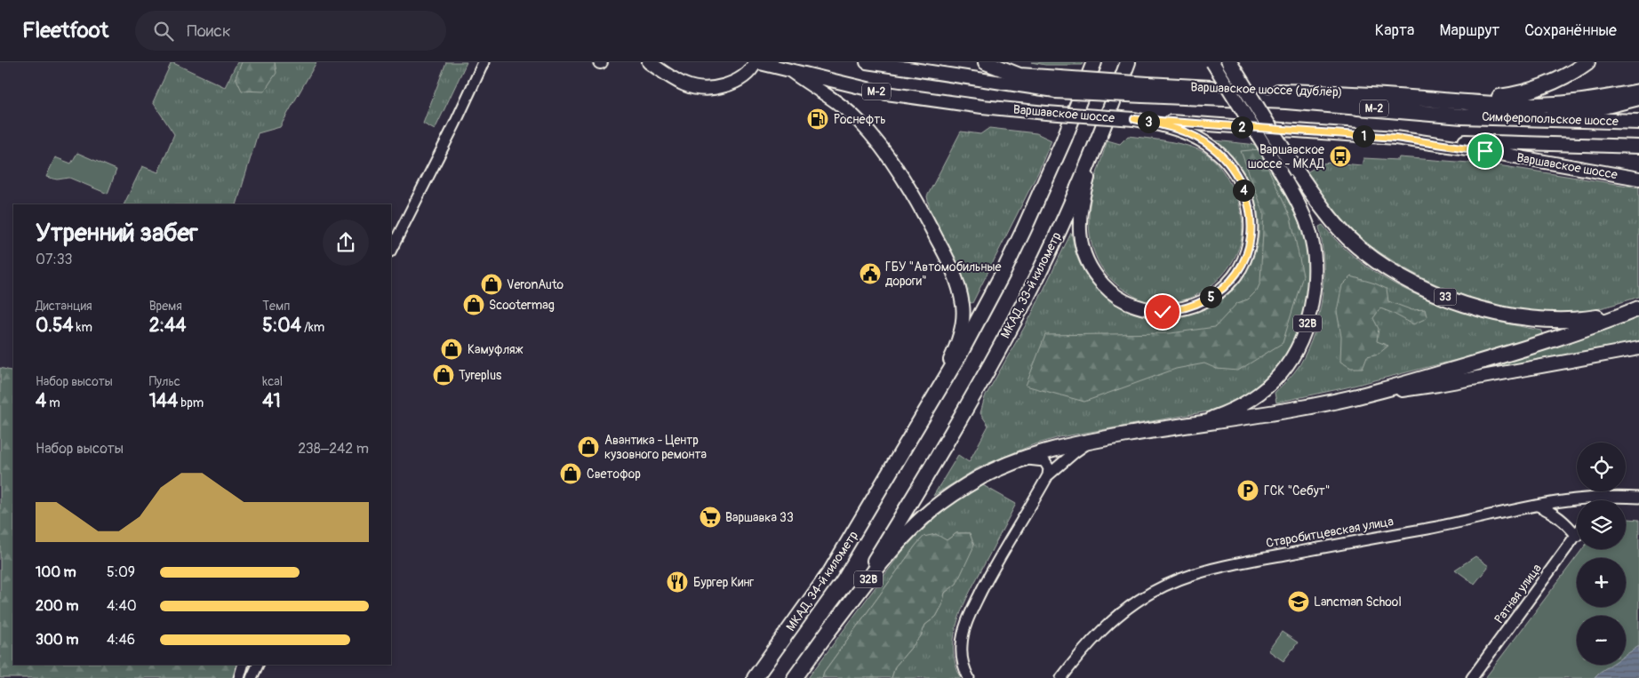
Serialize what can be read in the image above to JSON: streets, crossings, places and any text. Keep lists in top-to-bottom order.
{
  "streets": {
    "highway": [
      "Варшавское шоссе (дублёр)",
      "М-2",
      "Варшавское шоссе",
      "Симферопольское шоссе",
      "МКАД, 33-й километр",
      "33",
      "32B",
      "МКАД, 34-й километр"
    ],
    "street": ["Старобитцевская улица", "Ратная улица"]
  },
  "crossings": [
    ["Варшавское шоссе (дублёр)", "Варшавское шоссе"],
    ["Варшавское шоссе", "Симферопольское шоссе"],
    ["МКАД, 33-й километр", "32B"],
    ["33", "32B"]
  ],
  "places": {
    "fuel station": ["Роснефть"],
    "bus stop": ["Варшавское шоссе - МКАД"],
    "public building": ["ГБУ \"Автомобильные дороги\""],
    "shop": [
      "VeronAuto",
      "Scootermag",
      "Камуфляж",
      "Tyreplus",
      "Авантика - Центр кузовного ремонта",
      "Светофор"
    ],
    "parking": ["ГСК \"Себут\""],
    "supermarket": ["Варшавка 33"],
    "restaurant": ["Бургер Кинг"],
    "school or university": ["Lancman School"]
  },
  "page": {
    "header": "Fleetfoot",
    "search": "Поиск",
    "nav": ["Карта", "Маршрут", "Сохранённые"],
    "pins": [
      "3",
      "2",
      "1",
      "4",
      "5"
    ],
    "heading": ["Утренний забег", "07:33"],
    "stats": [
      ["Дистанция", "0.54 km"],
      ["Время", "2:44"],
      ["Темп", "5:04 /km"],
      ["Набор высоты", "4 m"],
      ["Пульс", "144 bpm"],
      ["kcal", "41"]
    ],
    "chart": ["Набор высоты", "238–242 m"],
    "map_buttons": ["+", "−"],
    "list": [
      {
        "name": "100 m",
        "note": "5:09"
      },
      {
        "name": "200 m",
        "note": "4:40"
      },
      {
        "name": "300 m",
        "note": "4:46"
      }
    ]
  }
}
